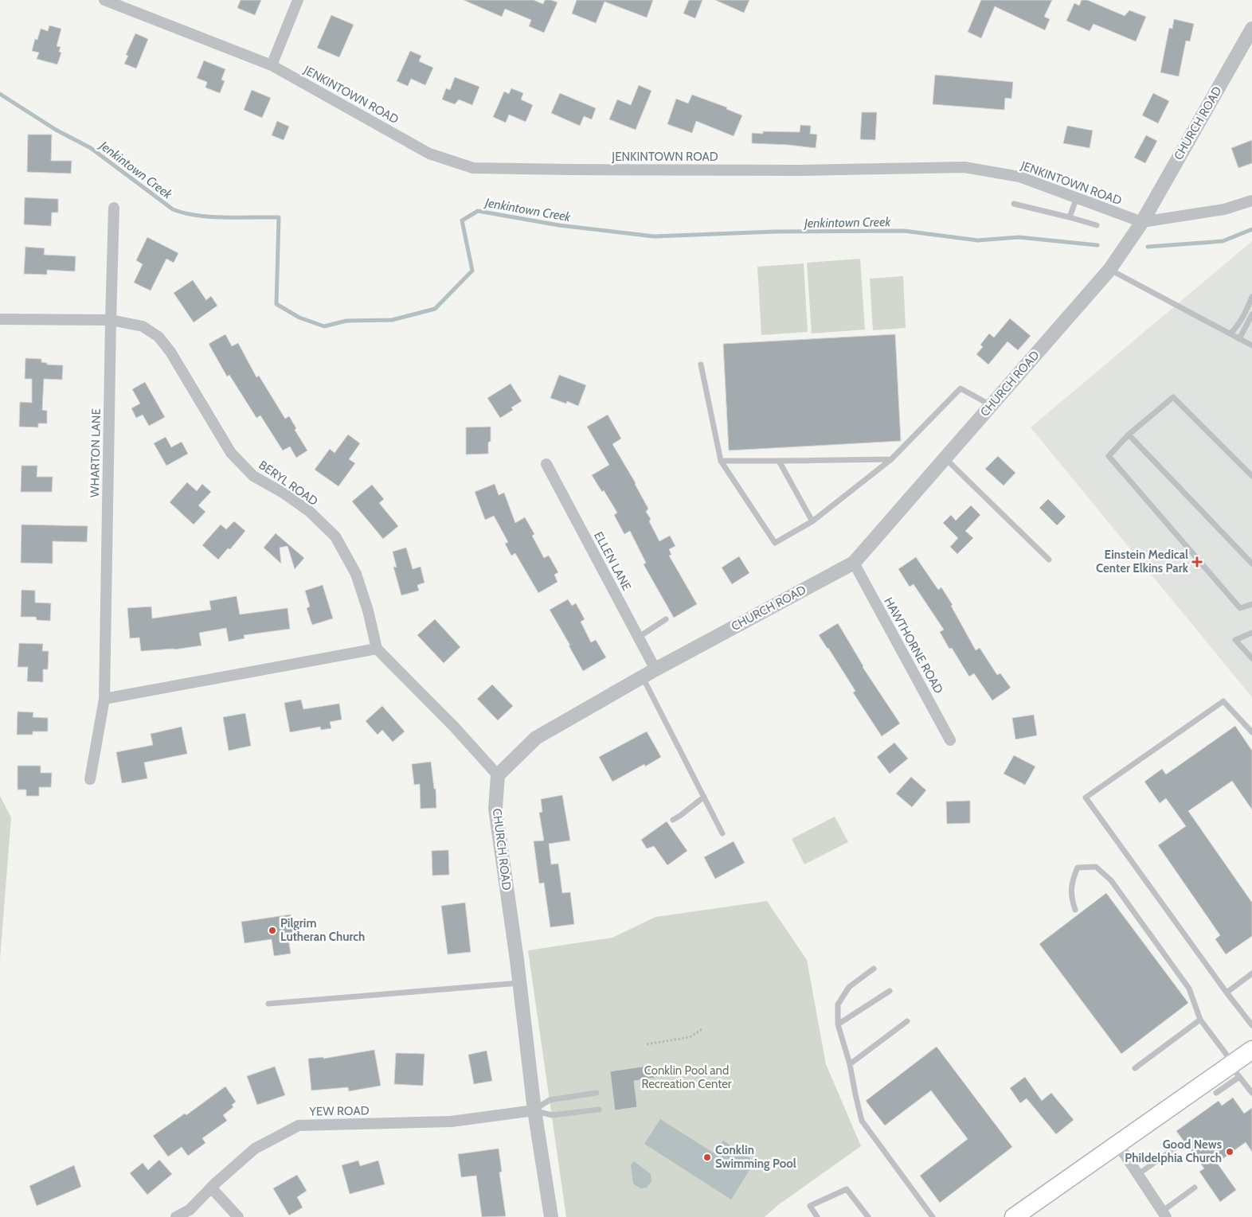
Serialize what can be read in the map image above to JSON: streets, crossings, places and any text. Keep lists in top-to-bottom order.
{
  "streets": {
    "street": [
      "JENKINTOWN ROAD",
      "CHURCH ROAD",
      "WHARTON LANE",
      "BERYL ROAD",
      "ELLEN LANE",
      "HAWTHORNE ROAD",
      "YEW ROAD"
    ]
  },
  "crossings": [
    ["JENKINTOWN ROAD", "CHURCH ROAD"],
    ["CHURCH ROAD", "ELLEN LANE"],
    ["CHURCH ROAD", "HAWTHORNE ROAD"],
    ["CHURCH ROAD", "YEW ROAD"],
    ["WHARTON LANE", "BERYL ROAD"]
  ],
  "water": ["Jenkintown Creek"],
  "parks": ["Conklin Pool and Recreation Center"],
  "places": {
    "health": ["Einstein Medical Center Elkins Park"],
    "other": ["Pilgrim Lutheran Church", "Good News Phildelphia Church", "Conklin Swimming Pool"]
  }
}
